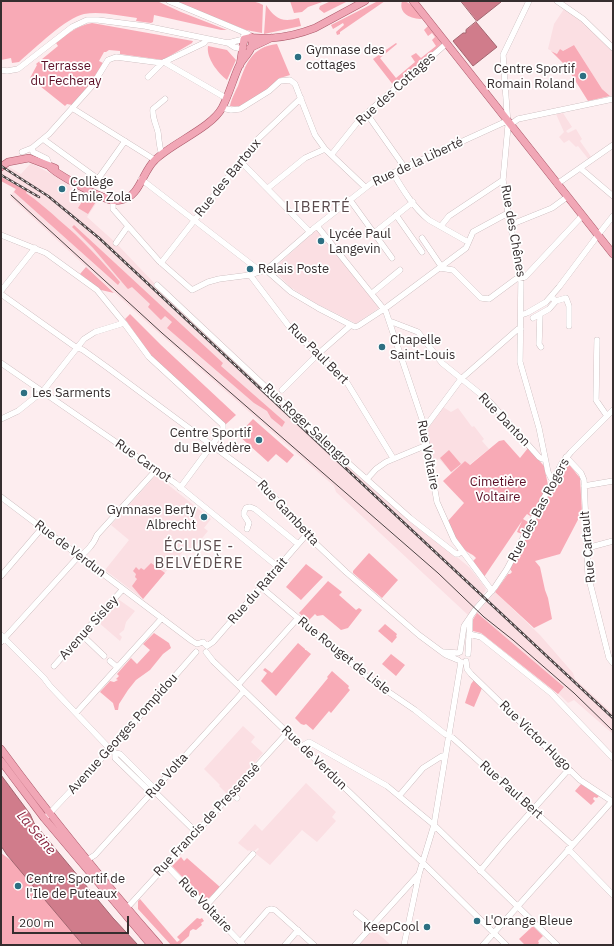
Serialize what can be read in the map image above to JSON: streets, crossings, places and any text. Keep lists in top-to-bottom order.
{
  "streets": {
    "street": [
      "Rue des Cottages",
      "Rue de la Liberté",
      "Rue des Bartoux",
      "Rue des Chênes",
      "Rue Paul Bert",
      "Rue Danton",
      "Rue Roger Salengro",
      "Rue Voltaire",
      "Rue Carnot",
      "Rue des Bas Rogers",
      "Rue Gambetta",
      "Rue Cartault",
      "Rue de Verdun",
      "Rue du Ratrait",
      "Avenue Sisley",
      "Rue Rouget de Lisle",
      "Avenue Georges Pompidou",
      "Rue Victor Hugo",
      "Rue Volta",
      "Rue Francis de Pressensé"
    ]
  },
  "crossings": [
    ["Rue de la Liberté", "Rue des Bartoux"],
    ["Rue de la Liberté", "Rue des Chênes"],
    ["Rue de la Liberté", "Rue Paul Bert"],
    ["Rue de la Liberté", "Rue Voltaire"],
    ["Rue des Chênes", "Rue Danton"],
    ["Rue des Chênes", "Rue des Bas Rogers"],
    ["Rue Paul Bert", "Rue Rouget de Lisle"],
    ["Rue Danton", "Rue Voltaire"],
    ["Rue Roger Salengro", "Rue Voltaire"],
    ["Rue Voltaire", "Rue des Bas Rogers"],
    ["Rue Voltaire", "Rue Francis de Pressensé"],
    ["Rue Carnot", "Rue du Ratrait"],
    ["Rue des Bas Rogers", "Rue Gambetta"],
    ["Rue des Bas Rogers", "Rue Cartault"],
    ["Rue des Bas Rogers", "Rue Victor Hugo"],
    ["Rue Gambetta", "Rue du Ratrait"],
    ["Rue Gambetta", "Rue Victor Hugo"],
    ["Rue de Verdun", "Rue du Ratrait"],
    ["Rue de Verdun", "Avenue Sisley"],
    ["Rue de Verdun", "Avenue Georges Pompidou"],
    ["Rue de Verdun", "Rue Volta"],
    ["Rue de Verdun", "Rue Francis de Pressensé"],
    ["Rue du Ratrait", "Rue Rouget de Lisle"],
    ["Rue du Ratrait", "Avenue Georges Pompidou"]
  ],
  "districts": ["LIBERTÉ", "ÉCLUSE - BELVÉDÈRE"],
  "water": ["La Seine"],
  "parks": ["Terrasse du Fecheray", "Cimetière Voltaire"],
  "places": [
    "Gymnase des cottages",
    "Centre Sportif Romain Roland",
    "Collège Émile Zola",
    "Lycée Paul Langevin",
    "Relais Poste",
    "Chapelle Saint-Louis",
    "Les Sarments",
    "Centre Sportif du Belvédère",
    "Gymnase Berty Albrecht",
    "Centre Sportif de l'Ile de Puteaux",
    "L'Orange Bleue",
    "KeepCool"
  ],
  "scale_bar": "200 m"
}
